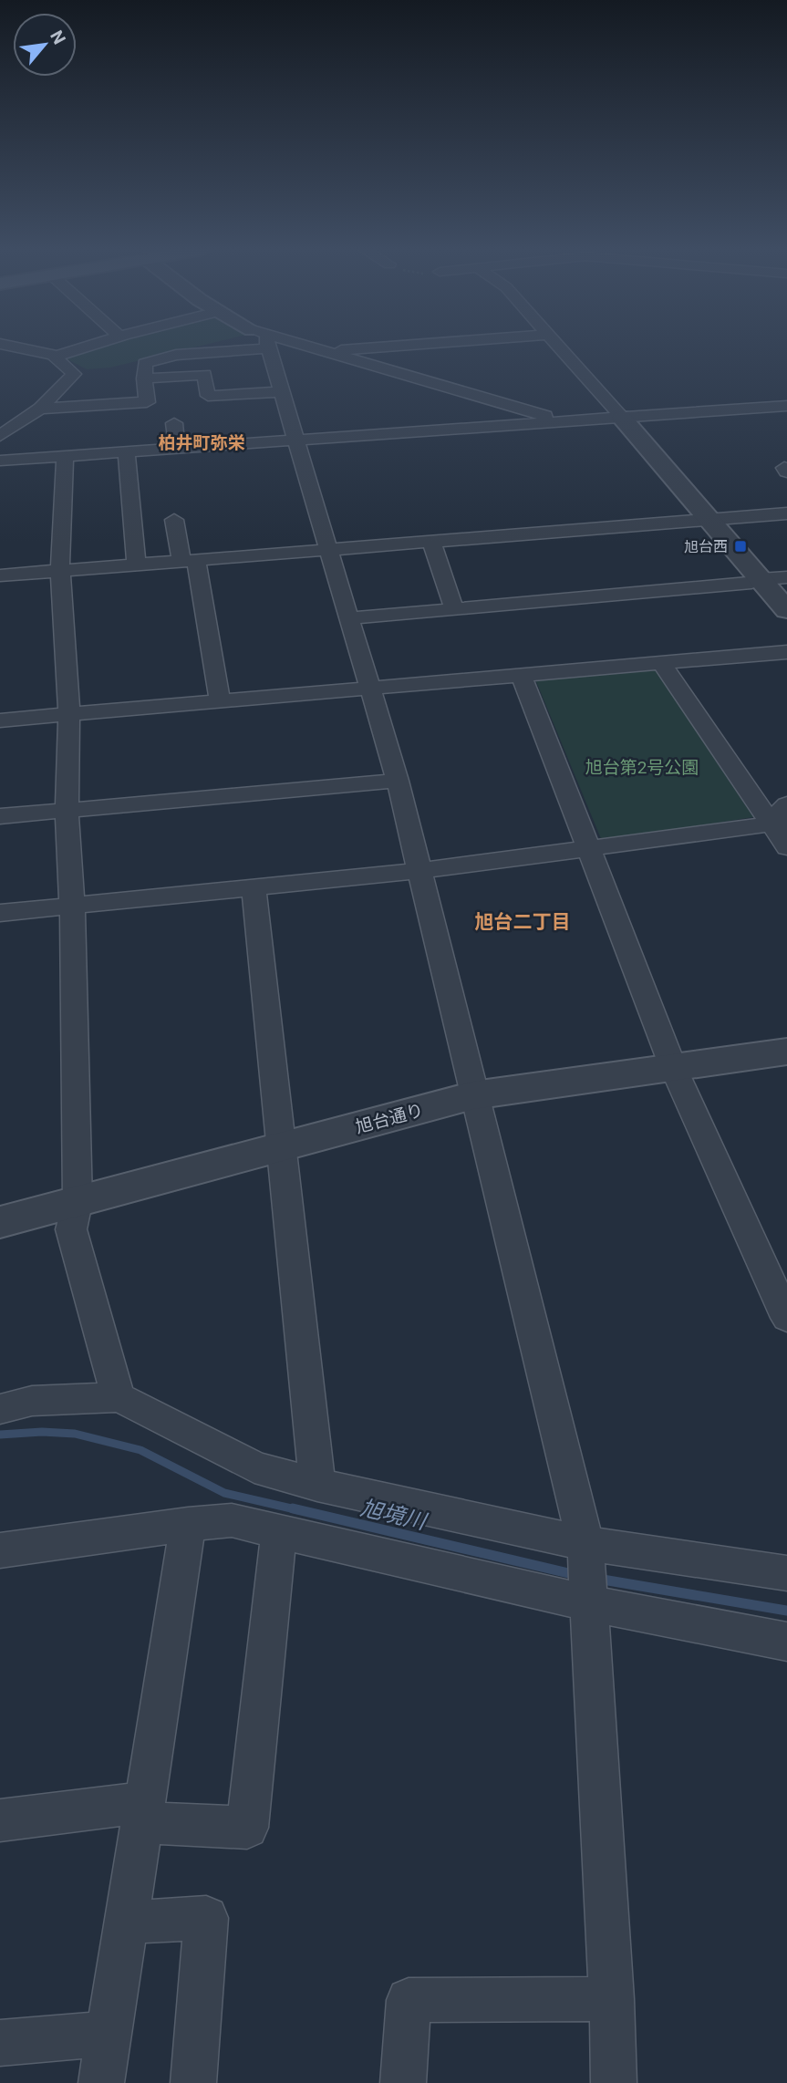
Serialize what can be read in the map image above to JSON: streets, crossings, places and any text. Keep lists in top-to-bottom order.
{
  "streets": {
    "street": ["旭台通り"]
  },
  "districts": ["柏井町弥栄", "旭台二丁目"],
  "water": ["旭境川"],
  "parks": ["旭台第2号公園"],
  "places": {
    "transit": ["旭台西"]
  },
  "north": "top right"
}
